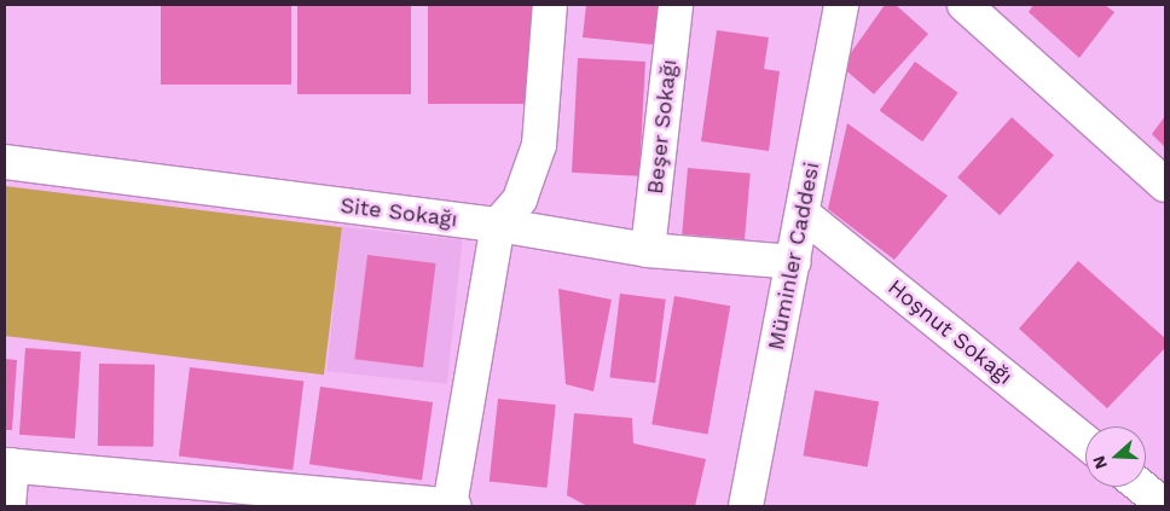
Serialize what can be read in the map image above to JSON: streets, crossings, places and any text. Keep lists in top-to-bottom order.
{
  "streets": {
    "street": [
      "Beşer Sokağı",
      "Site Sokağı",
      "Müminler Caddesi",
      "Hoşnut Sokağı"
    ]
  },
  "crossings": [
    ["Beşer Sokağı", "Site Sokağı"],
    ["Site Sokağı", "Müminler Caddesi"],
    ["Müminler Caddesi", "Hoşnut Sokağı"]
  ],
  "north": "left"
}
